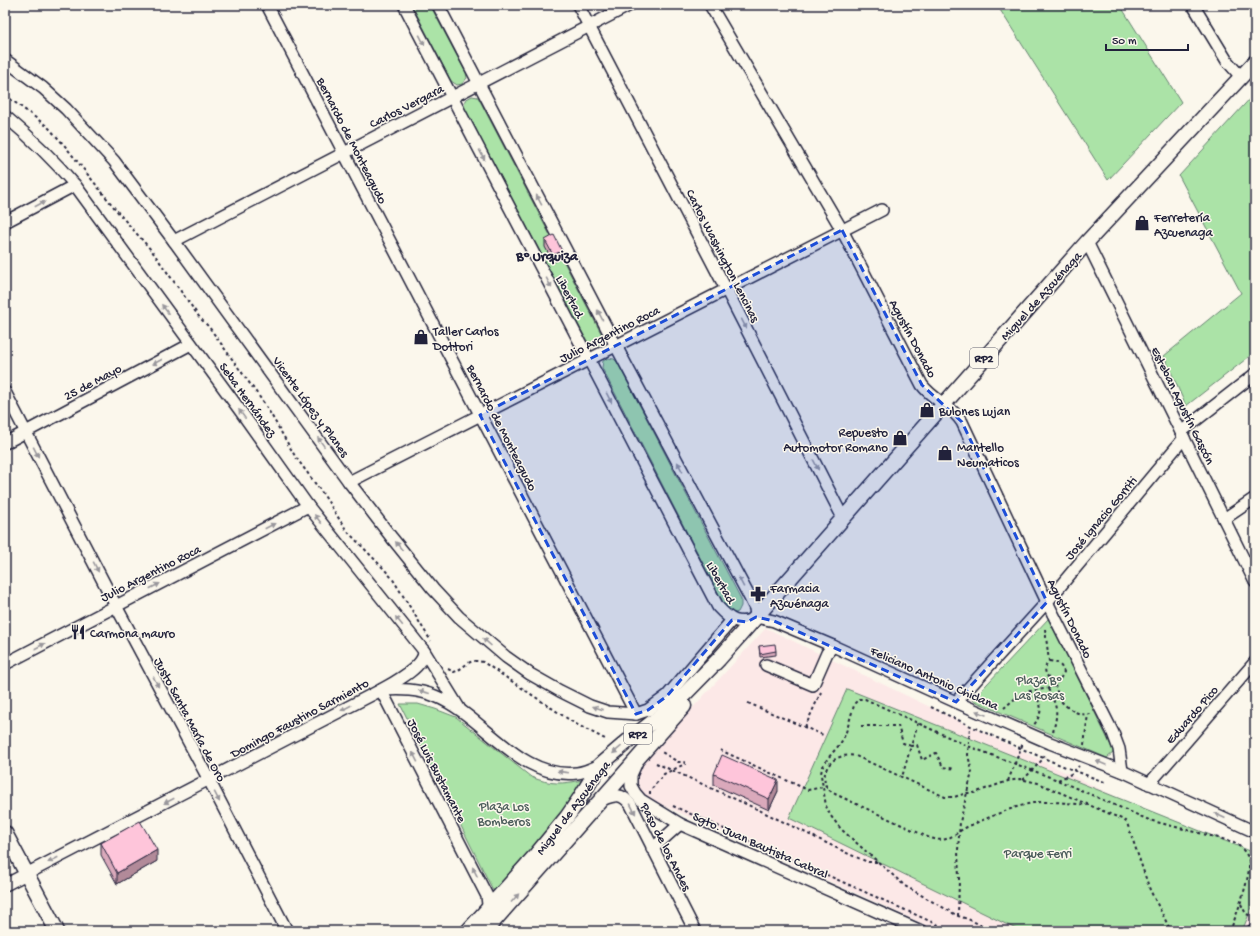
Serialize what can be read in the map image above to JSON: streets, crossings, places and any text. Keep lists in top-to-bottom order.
{
  "streets": {
    "main road": ["Miguel de Azcuénaga", "RP2"],
    "street": [
      "Carlos Vergara",
      "Bernardo de Monteagudo",
      "Carlos Washington Lencinas",
      "Libertad",
      "Julio Argentino Roca",
      "Agustín Donado",
      "25 de Mayo",
      "Seba Hernández",
      "Esteban Agustín Gascón",
      "Vicente López y Planes",
      "José Ignacio Gorriti",
      "Feliciano Antonio Chiclana",
      "Eduardo Pico",
      "Domingo Faustino Sarmiento",
      "Justo Santa María de Oro",
      "José Luis Bustamante",
      "Sgto. Juan Bautista Cabral",
      "Paso de los Andes"
    ]
  },
  "crossings": [
    ["Carlos Vergara", "Bernardo de Monteagudo"],
    ["Carlos Vergara", "Carlos Washington Lencinas"],
    ["Carlos Vergara", "Libertad"],
    ["Carlos Vergara", "Vicente López y Planes"],
    ["Bernardo de Monteagudo", "Julio Argentino Roca"],
    ["Bernardo de Monteagudo", "Vicente López y Planes"],
    ["Carlos Washington Lencinas", "Miguel de Azcuénaga"],
    ["Carlos Washington Lencinas", "Julio Argentino Roca"],
    ["Miguel de Azcuénaga", "Libertad"],
    ["Miguel de Azcuénaga", "Agustín Donado"],
    ["Miguel de Azcuénaga", "Seba Hernández"],
    ["Miguel de Azcuénaga", "Esteban Agustín Gascón"],
    ["Miguel de Azcuénaga", "Feliciano Antonio Chiclana"],
    ["Miguel de Azcuénaga", "José Luis Bustamante"],
    ["Miguel de Azcuénaga", "Sgto. Juan Bautista Cabral"],
    ["Miguel de Azcuénaga", "Paso de los Andes"],
    ["Libertad", "Julio Argentino Roca"],
    ["Libertad", "Feliciano Antonio Chiclana"],
    ["Julio Argentino Roca", "Agustín Donado"],
    ["Julio Argentino Roca", "Seba Hernández"],
    ["Julio Argentino Roca", "Vicente López y Planes"],
    ["Julio Argentino Roca", "Justo Santa María de Oro"],
    ["Agustín Donado", "José Ignacio Gorriti"],
    ["Agustín Donado", "Feliciano Antonio Chiclana"],
    ["25 de Mayo", "Seba Hernández"],
    ["25 de Mayo", "Justo Santa María de Oro"],
    ["Seba Hernández", "Domingo Faustino Sarmiento"],
    ["Seba Hernández", "José Luis Bustamante"],
    ["Esteban Agustín Gascón", "José Ignacio Gorriti"],
    ["José Ignacio Gorriti", "Feliciano Antonio Chiclana"],
    ["Feliciano Antonio Chiclana", "Eduardo Pico"],
    ["Domingo Faustino Sarmiento", "Justo Santa María de Oro"],
    ["Domingo Faustino Sarmiento", "José Luis Bustamante"]
  ],
  "one_way": [
    "Carlos Washington Lencinas",
    "Julio Argentino Roca",
    "25 de Mayo",
    "Seba Hernández",
    "Vicente López y Planes",
    "Feliciano Antonio Chiclana",
    "Domingo Faustino Sarmiento",
    "Justo Santa María de Oro",
    "José Luis Bustamante",
    "Paso de los Andes"
  ],
  "districts": ["Bº Urquiza"],
  "parks": ["Plaza Bº Las Rosas", "Plaza Los Bomberos", "Parque Ferri"],
  "places": {
    "shop": [
      "Ferretería Azcuenaga",
      "Taller Carlos Dottori",
      "Bulones Lujan",
      "Repuesto Automotor Romano",
      "Mantello Neumaticos"
    ],
    "pharmacy": ["Farmacia Azcuénaga"],
    "restaurant": ["Carmona mauro"]
  },
  "scale_bar": "50 m"
}
